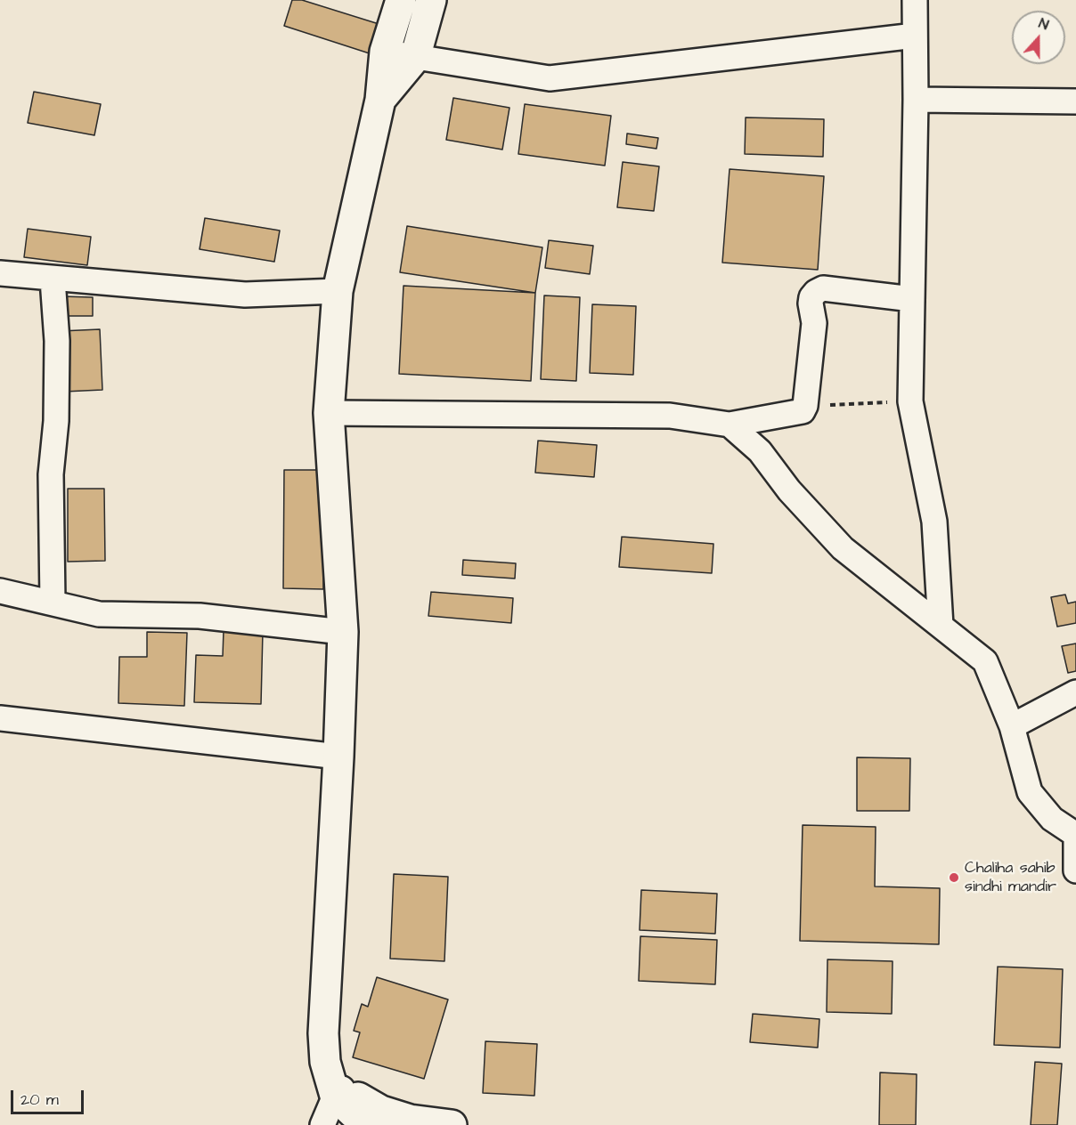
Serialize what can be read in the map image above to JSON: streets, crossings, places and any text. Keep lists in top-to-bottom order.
{
  "places": ["Chaliha sahib sindhi mandir"],
  "scale_bar": "20 m",
  "north": "top"
}
